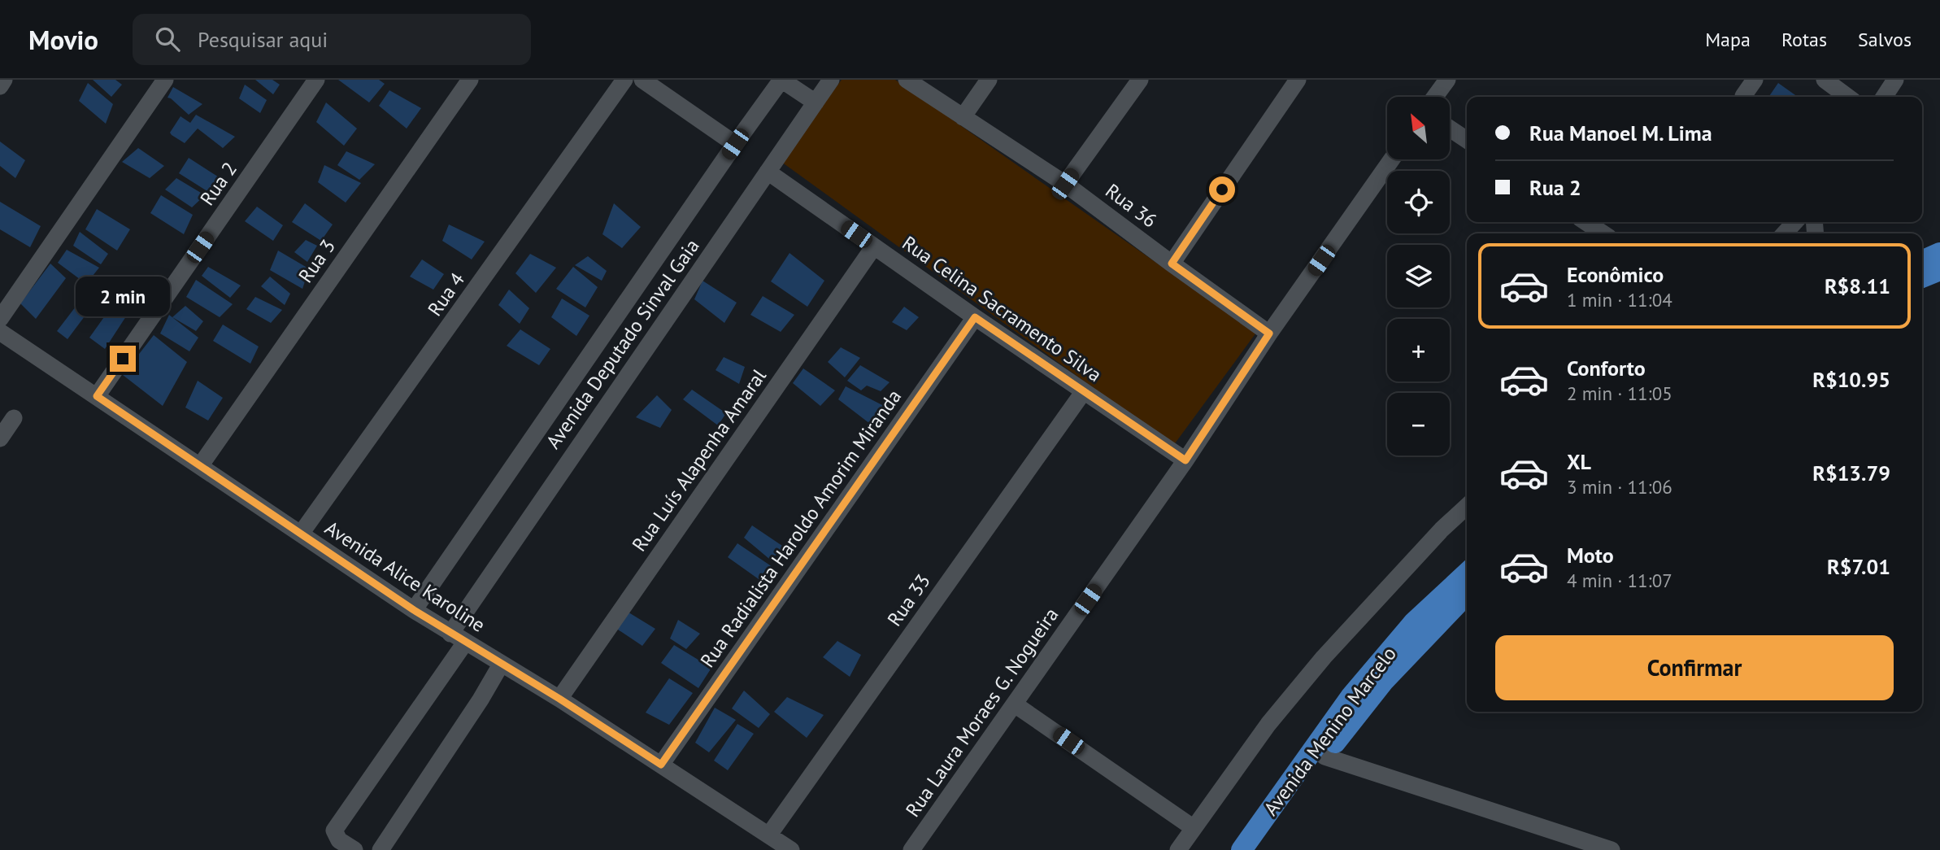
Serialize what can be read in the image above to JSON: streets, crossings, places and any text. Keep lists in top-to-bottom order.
{
  "streets": {
    "main road": ["Avenida Menino Marcelo"],
    "street": [
      "Rua 2",
      "Rua 36",
      "Rua 3",
      "Rua 4",
      "Rua Celina Sacramento Silva",
      "Avenida Deputado Sinval Gaia",
      "Rua Luís Alapenha Amaral",
      "Rua Radialista Haroldo Amorim Miranda",
      "Avenida Alice Karoline",
      "Rua 33",
      "Rua Laura Moraes G. Nogueira"
    ]
  },
  "crossings": [
    ["Rua 2", "Avenida Alice Karoline"],
    ["Rua 36", "Rua Laura Moraes G. Nogueira"],
    ["Rua 3", "Avenida Alice Karoline"],
    ["Rua 4", "Avenida Alice Karoline"],
    ["Rua Celina Sacramento Silva", "Avenida Deputado Sinval Gaia"],
    ["Rua Celina Sacramento Silva", "Rua Luís Alapenha Amaral"],
    ["Rua Celina Sacramento Silva", "Rua Radialista Haroldo Amorim Miranda"],
    ["Rua Celina Sacramento Silva", "Rua 33"],
    ["Rua Celina Sacramento Silva", "Rua Laura Moraes G. Nogueira"],
    ["Avenida Deputado Sinval Gaia", "Avenida Alice Karoline"],
    ["Rua Luís Alapenha Amaral", "Avenida Alice Karoline"],
    ["Rua Radialista Haroldo Amorim Miranda", "Avenida Alice Karoline"],
    ["Avenida Alice Karoline", "Rua 33"]
  ],
  "north": "top left",
  "page": {
    "header": "Movio",
    "search": "Pesquisar aqui",
    "nav": ["Mapa", "Rotas", "Salvos"],
    "map_buttons": ["+", "−"],
    "banner": ["Rua Manoel M. Lima", "Rua 2"],
    "list": [
      {
        "name": "Econômico",
        "note": "1 min · 11:04",
        "value": "R$8.11"
      },
      {
        "name": "Conforto",
        "note": "2 min · 11:05",
        "value": "R$10.95"
      },
      {
        "name": "XL",
        "note": "3 min · 11:06",
        "value": "R$13.79"
      },
      {
        "name": "Moto",
        "note": "4 min · 11:07",
        "value": "R$7.01"
      }
    ],
    "bubble": "2 min",
    "buttons": "Confirmar"
  }
}
